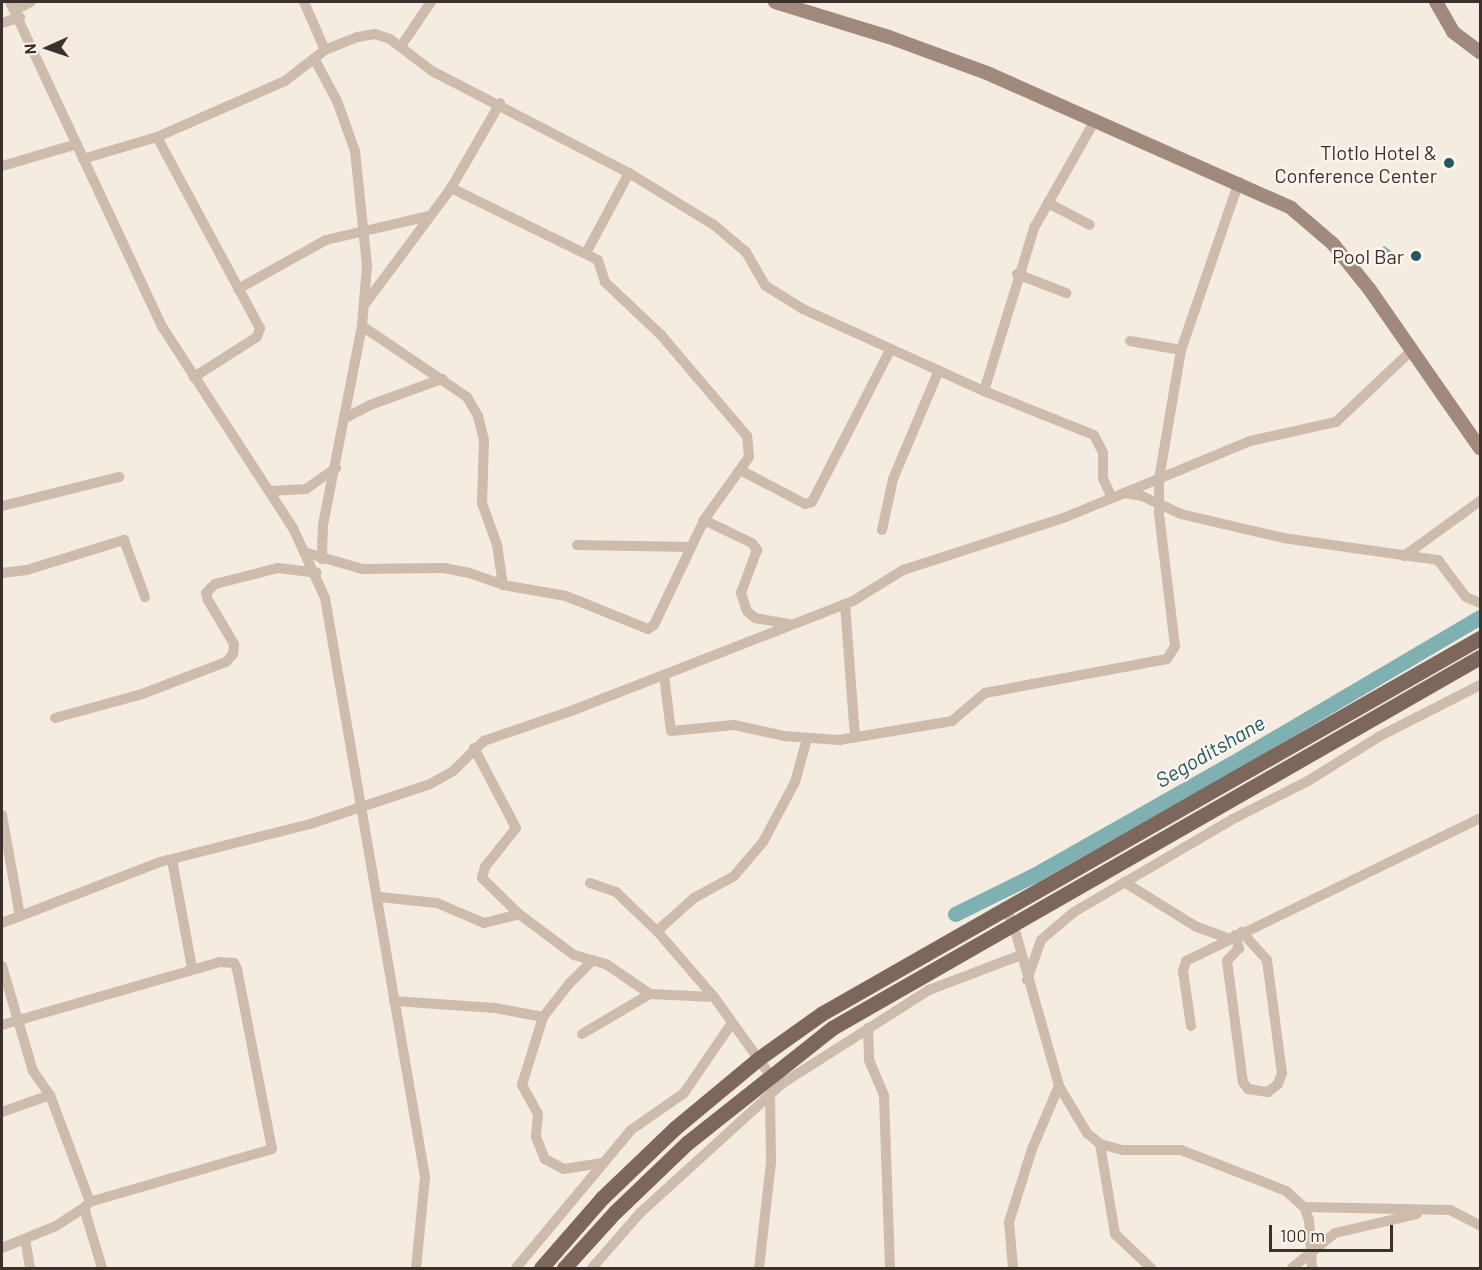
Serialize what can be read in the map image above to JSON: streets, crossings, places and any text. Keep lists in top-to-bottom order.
{
  "water": ["Segoditshane"],
  "places": ["Tlotlo Hotel & Conference Center", "Pool Bar"],
  "scale_bar": "100 m",
  "north": "left"
}
